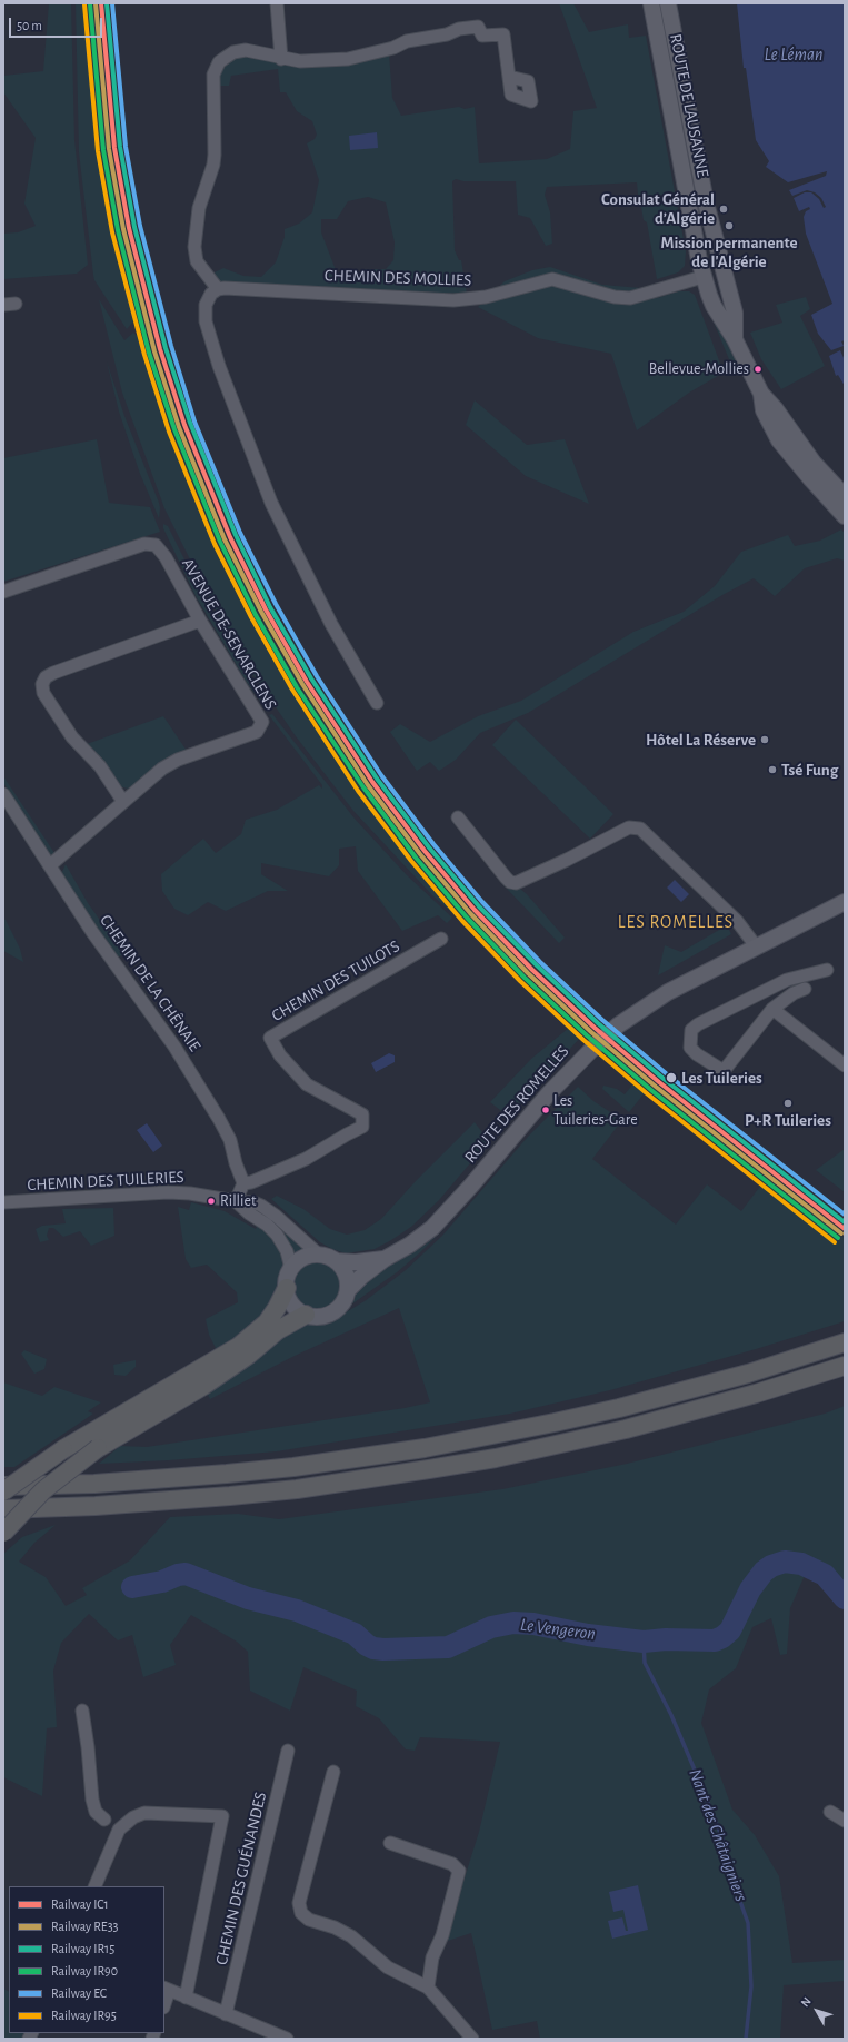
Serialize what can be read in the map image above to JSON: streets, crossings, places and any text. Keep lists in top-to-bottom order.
{
  "streets": {
    "main road": ["ROUTE DE LAUSANNE", "ROUTE DES ROMELLES"],
    "street": [
      "CHEMIN DES MOLLIES",
      "AVENUE DE-SENARCLENS",
      "CHEMIN DES TUILOTS",
      "CHEMIN DE LA CHÊNAIE",
      "CHEMIN DES TUILERIES",
      "CHEMIN DES GUÉNANDES"
    ]
  },
  "crossings": [
    ["ROUTE DE LAUSANNE", "CHEMIN DES MOLLIES"],
    ["AVENUE DE-SENARCLENS", "CHEMIN DE LA CHÊNAIE"],
    ["CHEMIN DES TUILOTS", "CHEMIN DE LA CHÊNAIE"],
    ["ROUTE DES ROMELLES", "CHEMIN DES TUILERIES"]
  ],
  "districts": ["LES ROMELLES"],
  "water": ["Le Léman", "Le Vengeron", "Nant des Châtaigniers"],
  "places": [
    "Consulat Général d’Algérie",
    "Mission permanente de l'Algérie",
    "Bellevue-Mollies",
    "Hôtel La Réserve",
    "Tsé Fung",
    "Les Tuileries",
    "P+R Tuileries",
    "Les Tuileries-Gare",
    "Rilliet"
  ],
  "lines": [
    "rail line IC1",
    "rail line RE33",
    "rail line IR15",
    "rail line EC",
    "rail line IR90",
    "rail line IR95"
  ],
  "legend": [
    "Railway IC1",
    "Railway RE33",
    "Railway IR15",
    "Railway IR90",
    "Railway EC",
    "Railway IR95"
  ],
  "scale_bar": "50 m",
  "north": "top left"
}
